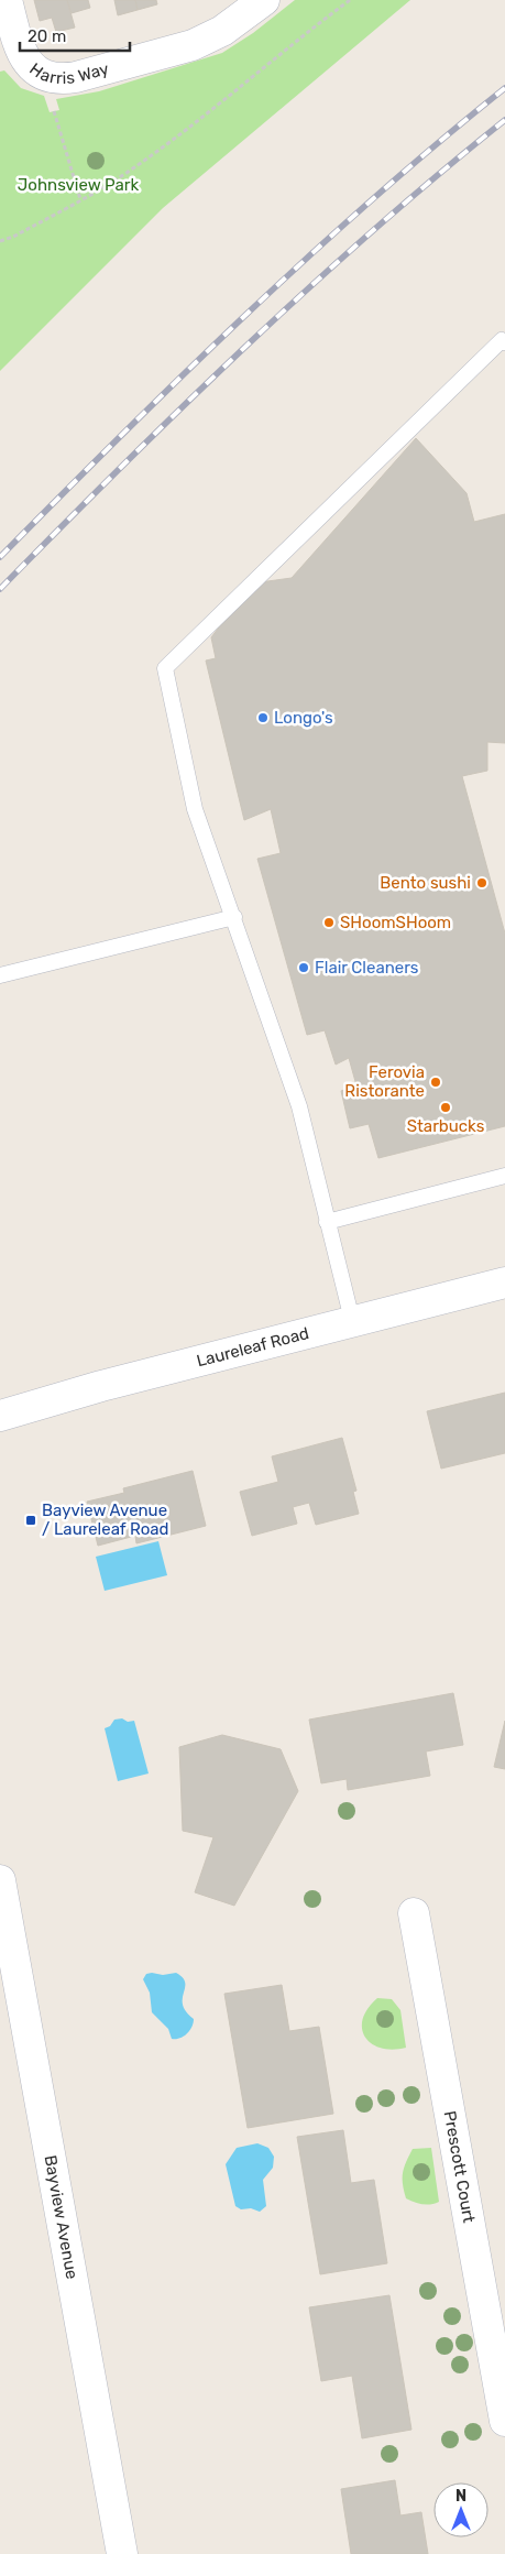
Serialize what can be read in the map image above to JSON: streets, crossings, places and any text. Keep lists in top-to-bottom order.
{
  "streets": {
    "street": [
      "Harris Way",
      "Laureleaf Road",
      "Prescott Court",
      "Bayview Avenue"
    ]
  },
  "parks": ["Johnsview Park"],
  "places": {
    "other": [
      "Longo's",
      "Bento sushi",
      "SHoomSHoom",
      "Flair Cleaners",
      "Ferovia Ristorante",
      "Starbucks"
    ],
    "transit": ["Bayview Avenue / Laureleaf Road"]
  },
  "scale_bar": "20 m",
  "north": "top"
}
